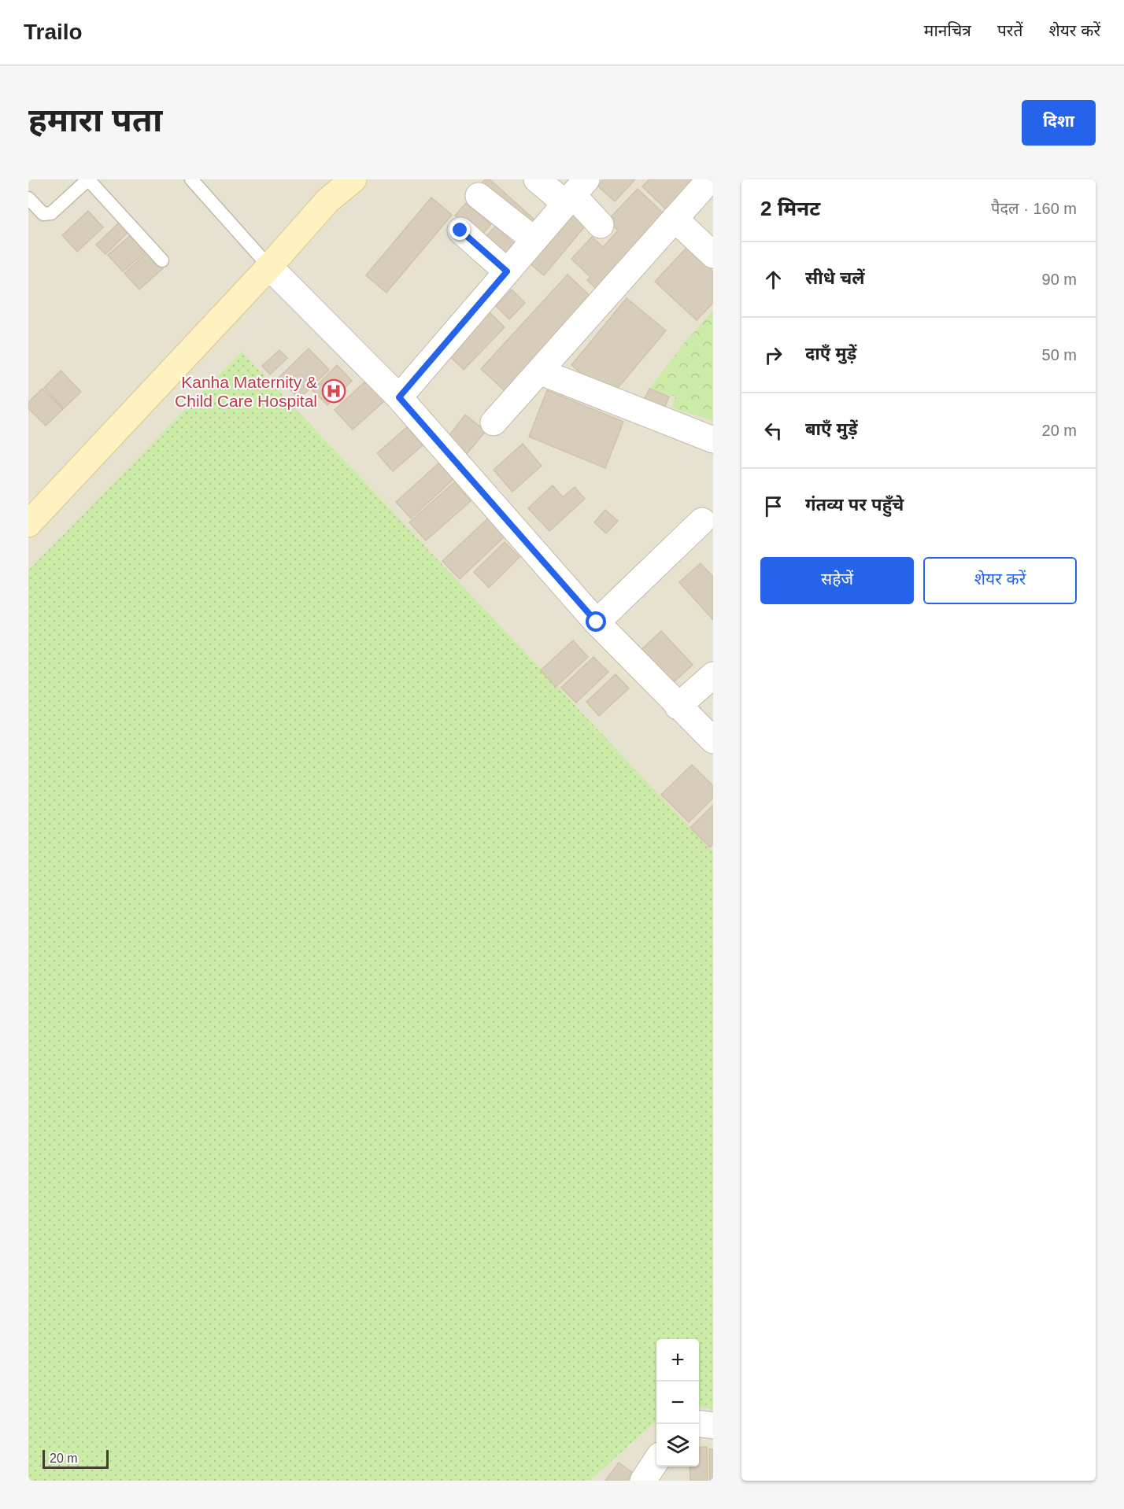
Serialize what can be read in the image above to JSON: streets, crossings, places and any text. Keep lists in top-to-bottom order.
{
  "places": {
    "hospital": ["Kanha Maternity & Child Care Hospital"]
  },
  "scale_bar": "20 m",
  "page": {
    "header": "Trailo",
    "nav": ["मानचित्र", "परतें", "शेयर करें"],
    "buttons": [
      "दिशा",
      ["सहेजें", "शेयर करें"]
    ],
    "title": "हमारा पता",
    "heading": ["2 मिनट", "पैदल · 160 m"],
    "list": [
      ["सीधे चलें", "90 m"],
      ["दाएँ मुड़ें", "50 m"],
      ["बाएँ मुड़ें", "20 m"],
      "गंतव्य पर पहुँचे"
    ],
    "map_buttons": ["+", "−"],
    "scale": "20 m"
  }
}
